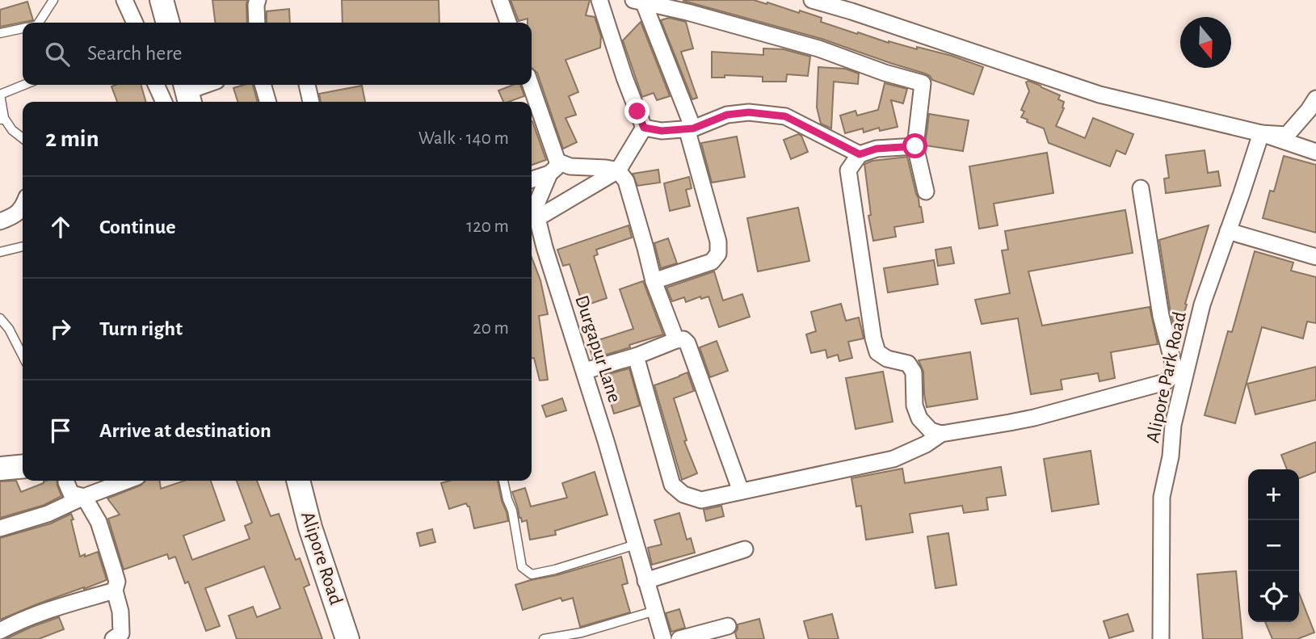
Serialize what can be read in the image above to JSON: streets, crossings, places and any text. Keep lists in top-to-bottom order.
{
  "streets": {
    "main road": ["Alipore Road"],
    "street": ["Durgapur Lane", "Alipore Park Road"]
  },
  "north": "bottom",
  "page": {
    "search": "Search here",
    "heading": ["2 min", "Walk · 140 m"],
    "list": [
      ["Continue", "120 m"],
      ["Turn right", "20 m"],
      "Arrive at destination"
    ],
    "map_buttons": ["+", "−"]
  }
}
